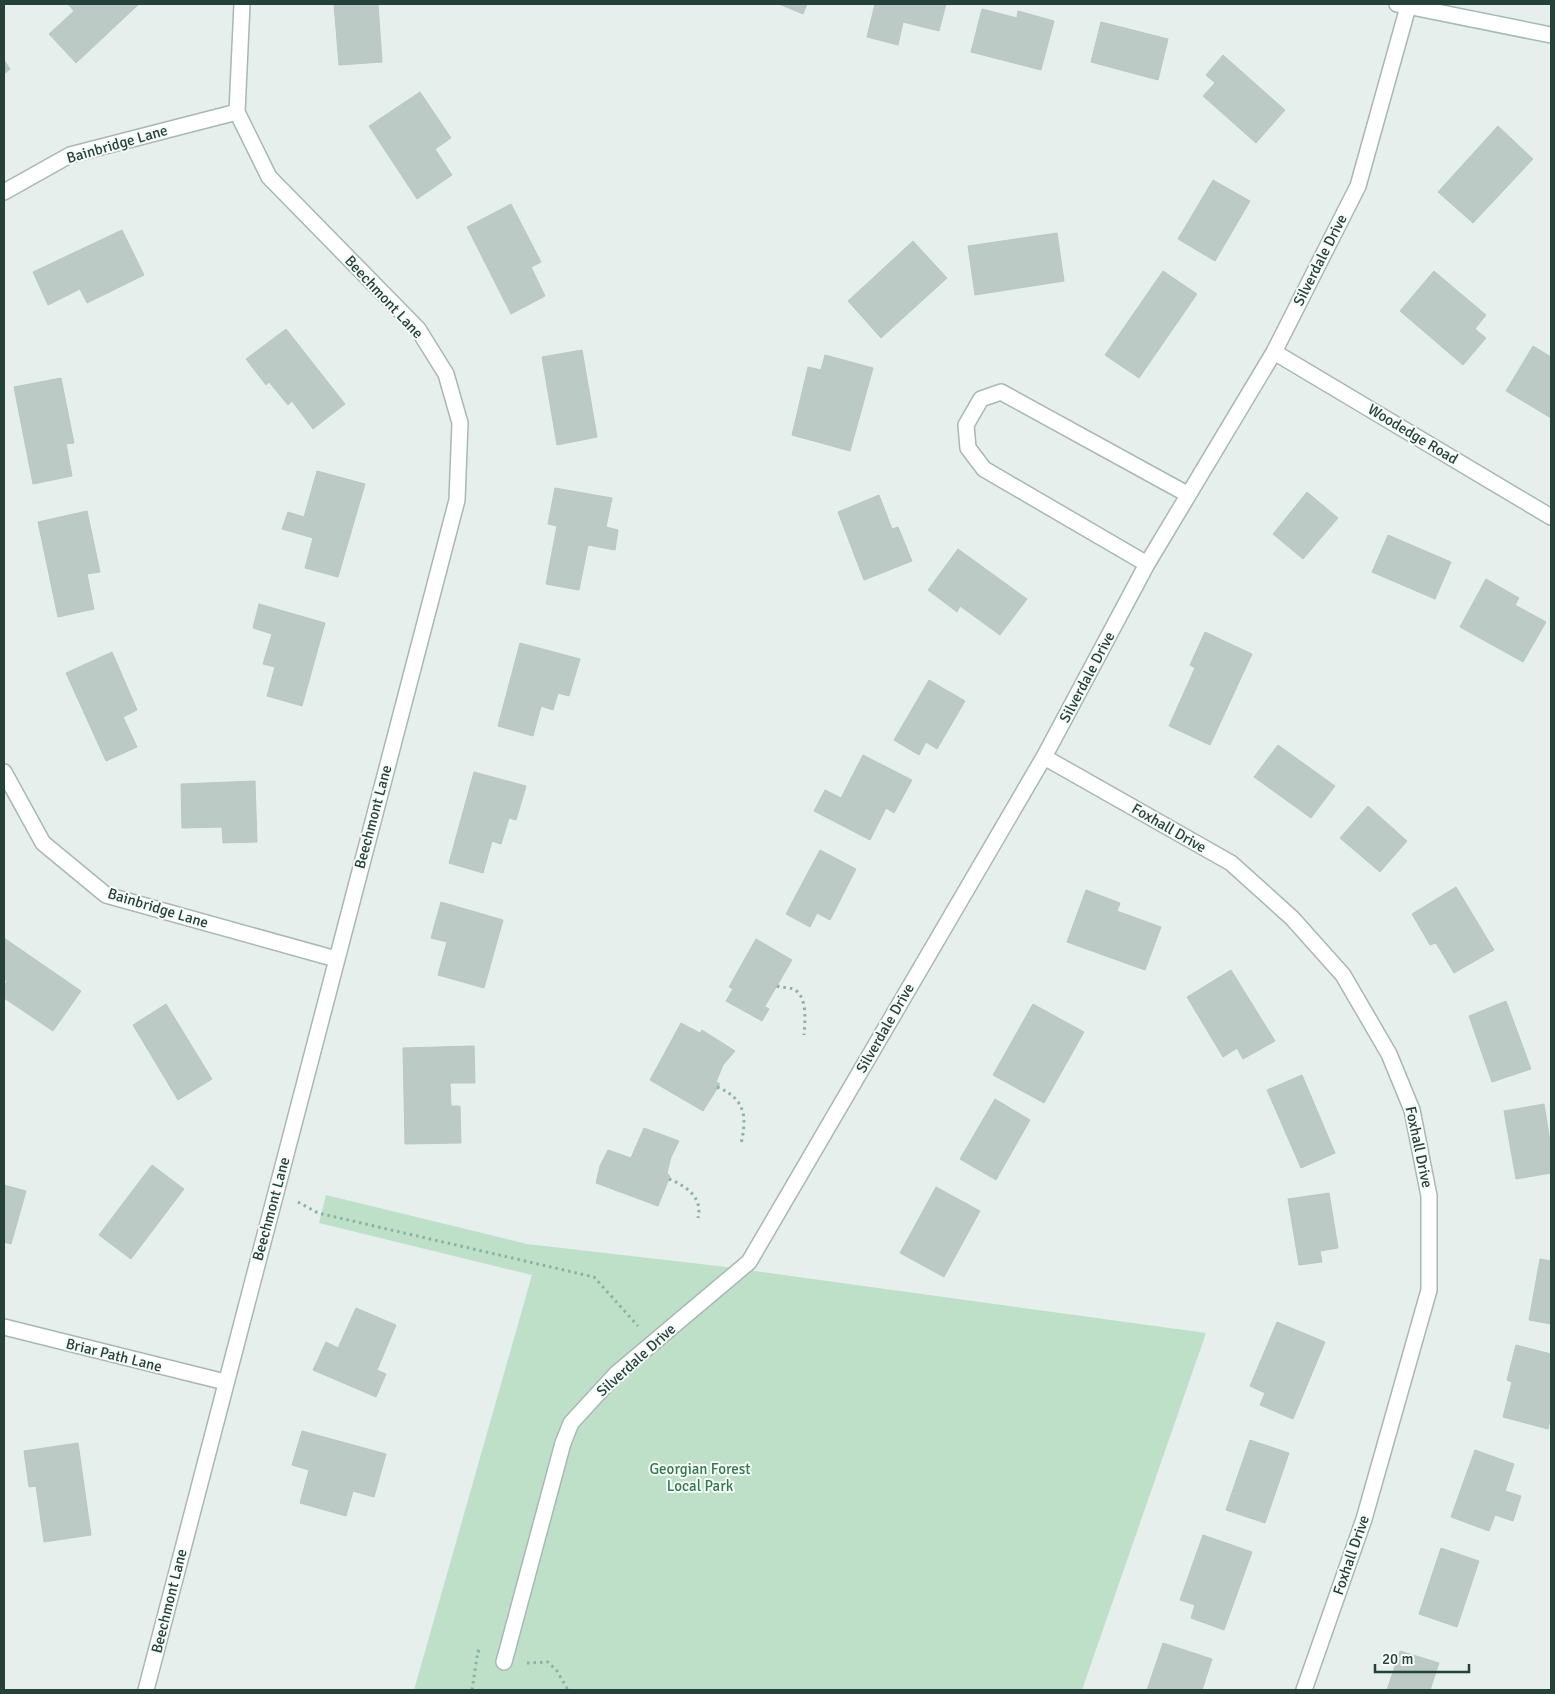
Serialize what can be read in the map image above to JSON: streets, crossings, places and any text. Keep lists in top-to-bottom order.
{
  "streets": {
    "street": [
      "Bainbridge Lane",
      "Silverdale Drive",
      "Beechmont Lane",
      "Woodedge Road",
      "Foxhall Drive",
      "Briar Path Lane"
    ]
  },
  "crossings": [
    ["Bainbridge Lane", "Beechmont Lane"],
    ["Silverdale Drive", "Woodedge Road"],
    ["Silverdale Drive", "Foxhall Drive"],
    ["Beechmont Lane", "Briar Path Lane"]
  ],
  "parks": ["Georgian Forest Local Park"],
  "scale_bar": "20 m"
}
